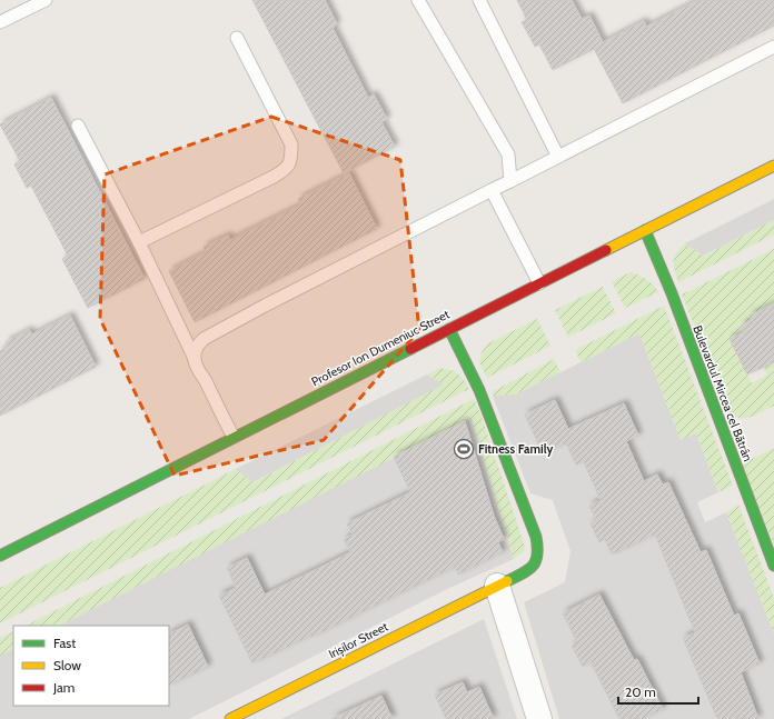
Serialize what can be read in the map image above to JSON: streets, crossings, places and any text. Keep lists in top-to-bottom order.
{
  "streets": {
    "street": ["Profesor Ion Dumeniuc Street", "Bulevardul Mircea cel Bătrân", "Irișilor Street"]
  },
  "crossings": [
    ["Profesor Ion Dumeniuc Street", "Bulevardul Mircea cel Bătrân"],
    ["Profesor Ion Dumeniuc Street", "Irișilor Street"]
  ],
  "places": {
    "sports": ["Fitness Family"]
  },
  "legend": ["Fast", "Slow", "Jam"],
  "scale_bar": "20 m"
}
